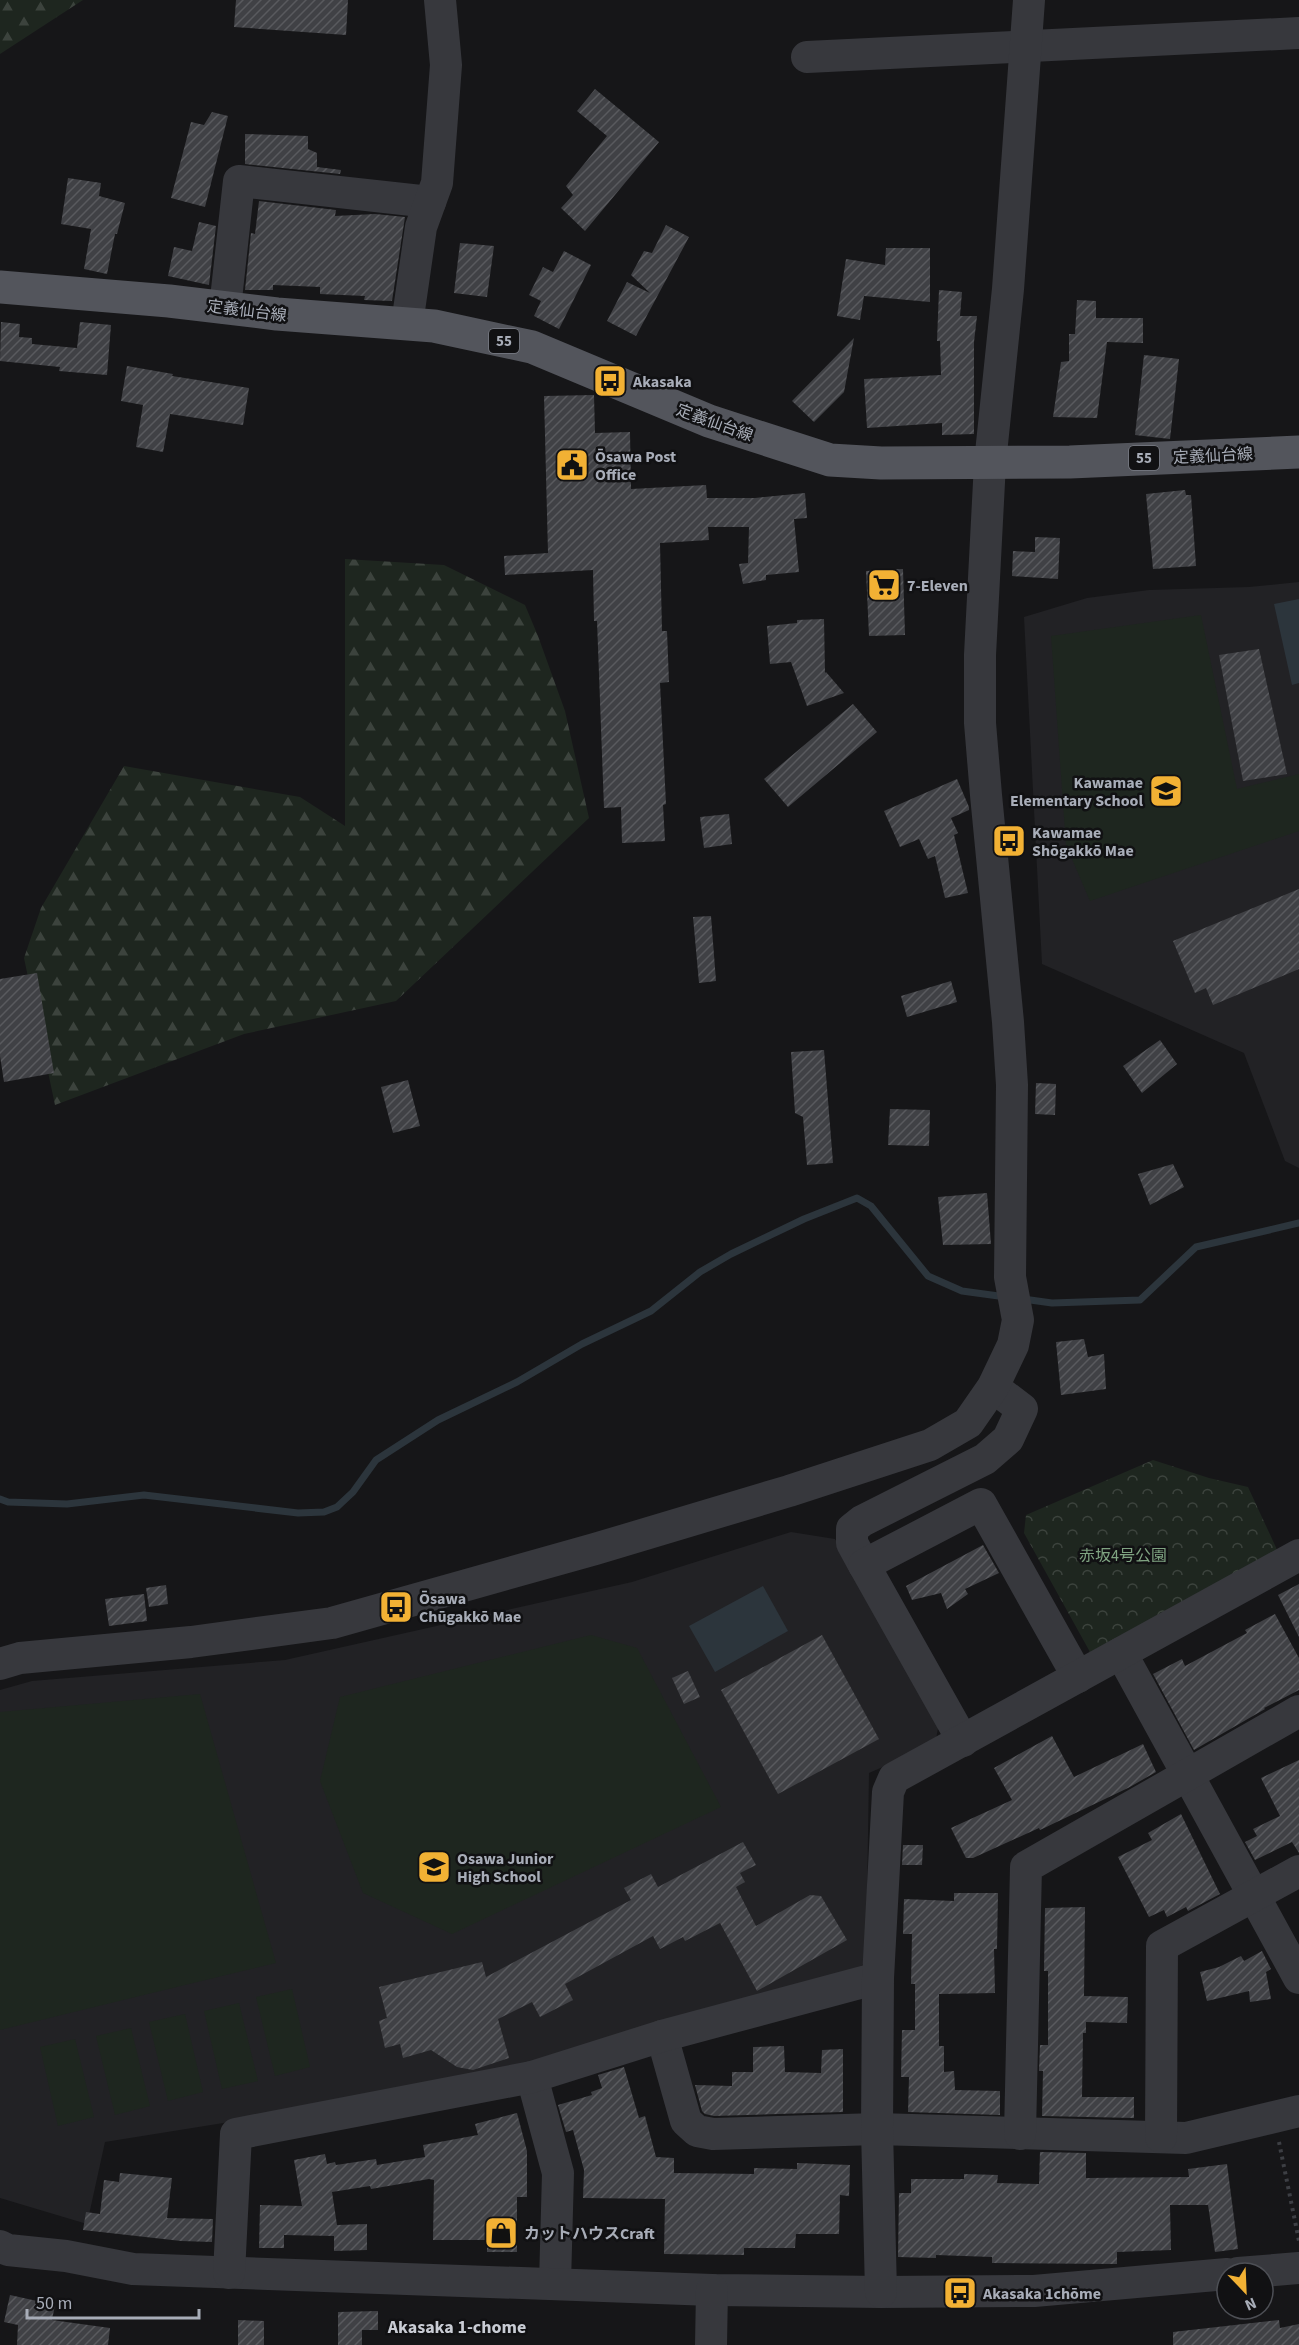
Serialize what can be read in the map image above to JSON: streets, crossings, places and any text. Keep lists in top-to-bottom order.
{
  "streets": {
    "main road": ["定義仙台線", "55"]
  },
  "districts": ["Akasaka 1-chome"],
  "parks": ["赤坂4号公園"],
  "places": {
    "bus stop": [
      "Akasaka",
      "Kawamae Shōgakkō Mae",
      "Ōsawa Chūgakkō Mae",
      "Akasaka 1chōme"
    ],
    "public building": ["Ōsawa Post Office"],
    "supermarket": ["7-Eleven"],
    "school or university": ["Kawamae Elementary School", "Osawa Junior High School"],
    "shop": ["カットハウスCraft"]
  },
  "scale_bar": "50 m",
  "north": "bottom right"
}
